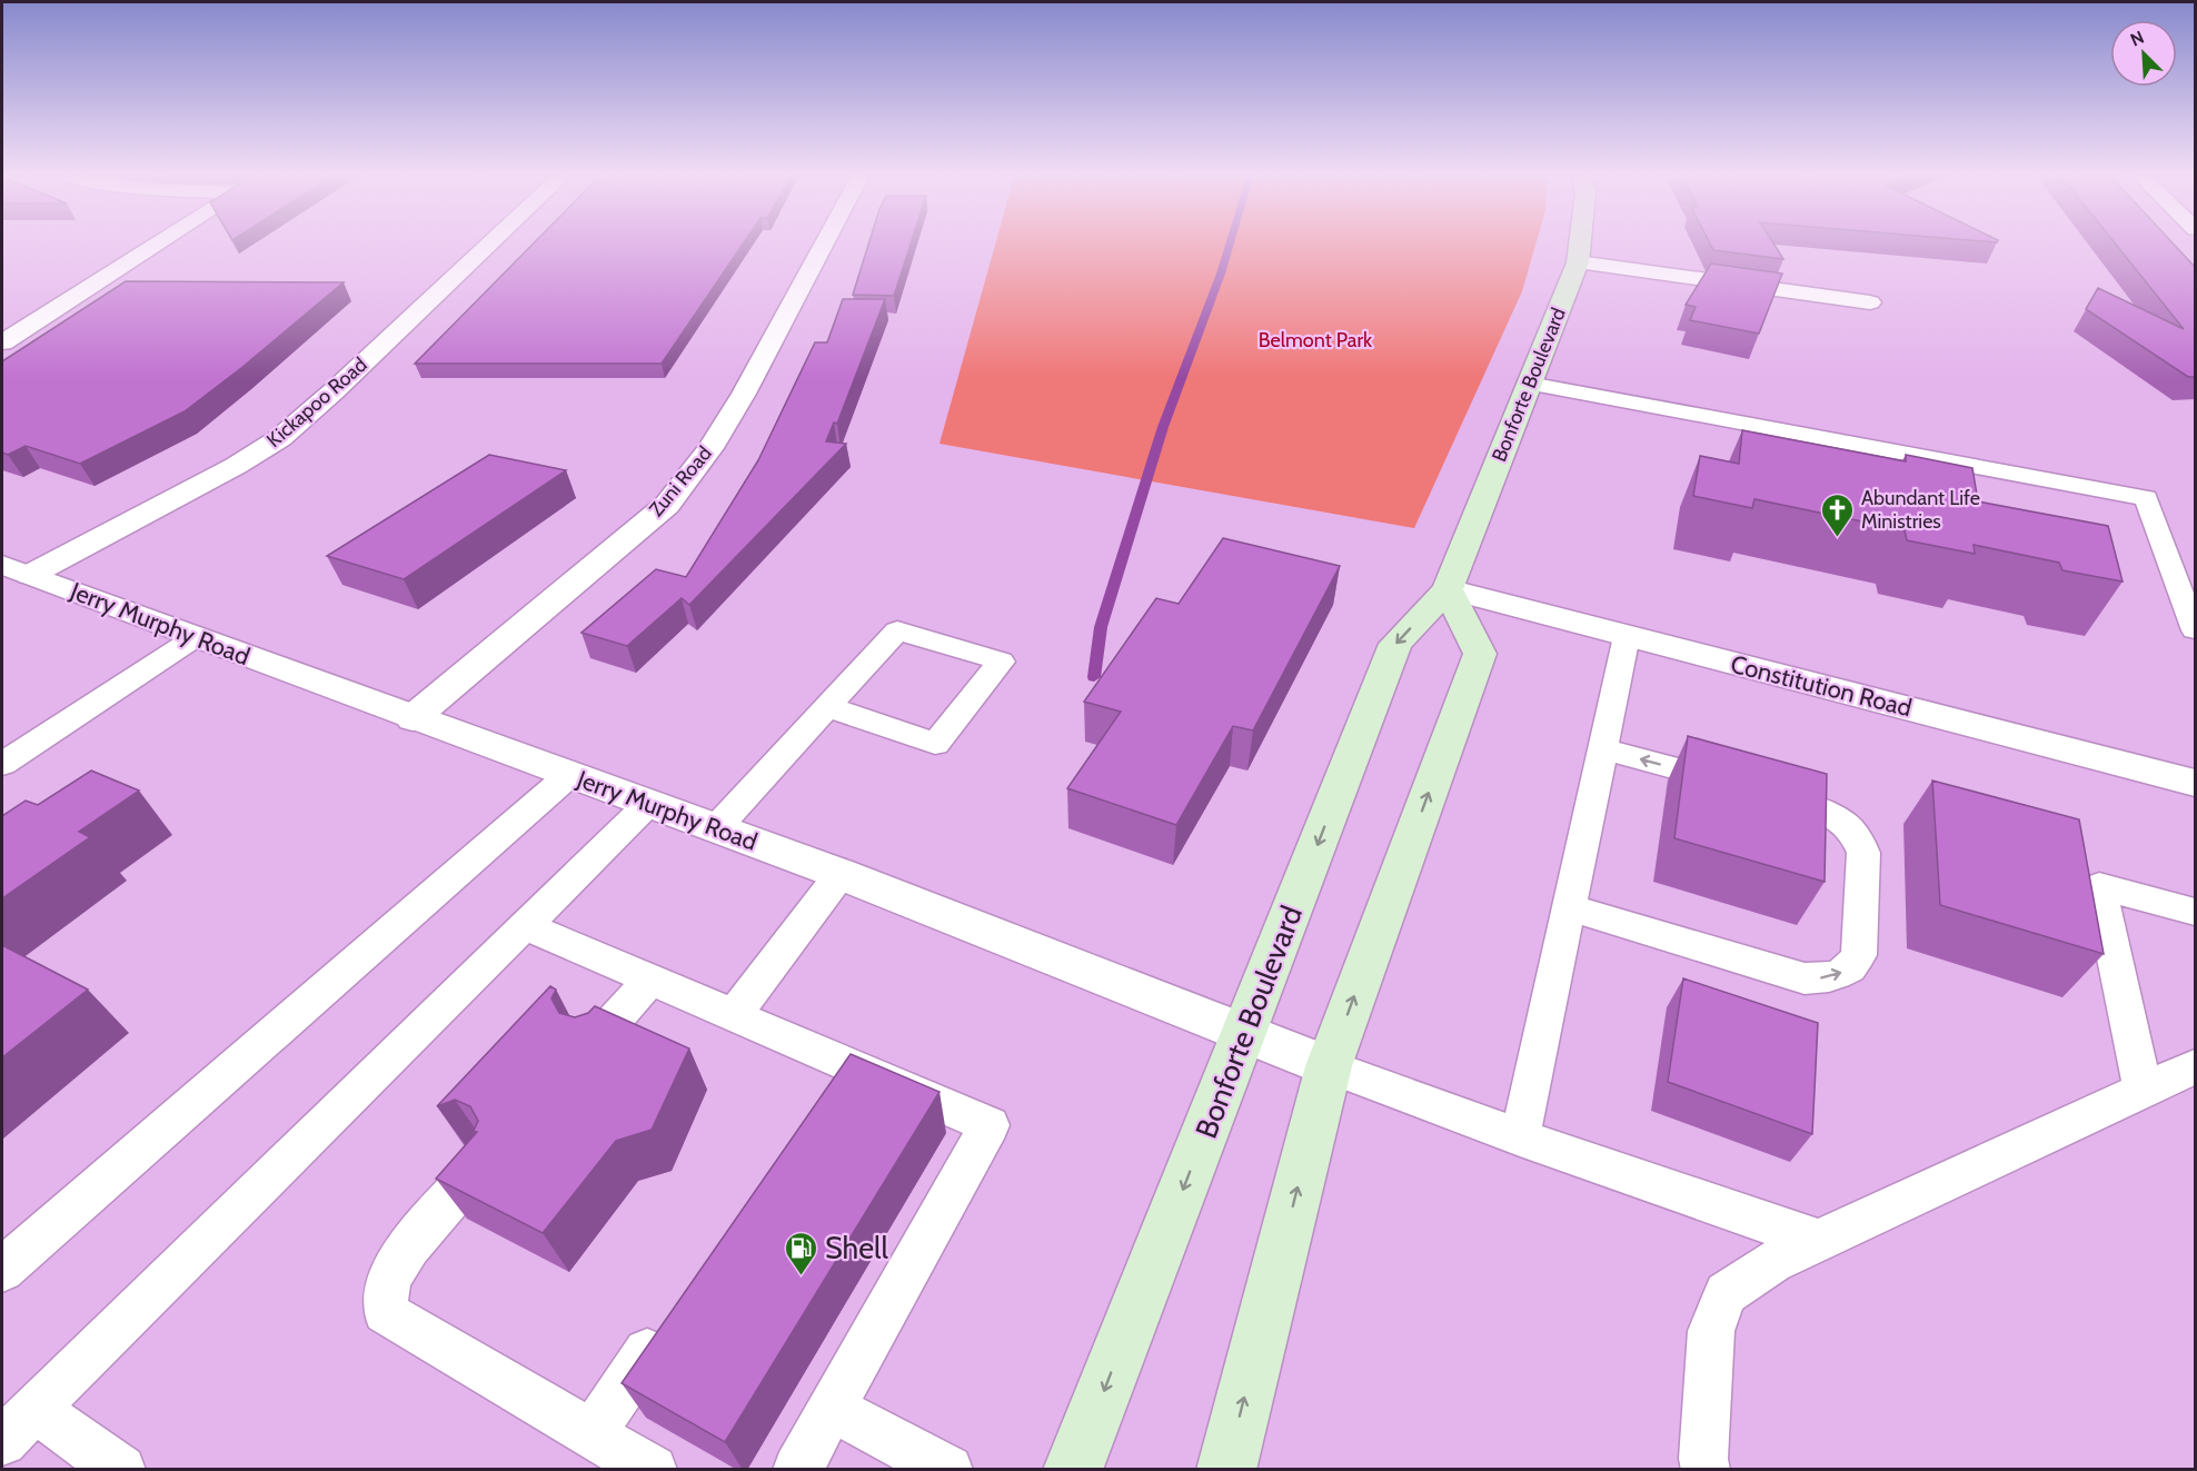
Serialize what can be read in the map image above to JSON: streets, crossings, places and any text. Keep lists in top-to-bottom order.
{
  "streets": {
    "main road": ["Bonforte Boulevard"],
    "street": [
      "Kickapoo Road",
      "Zuni Road",
      "Jerry Murphy Road",
      "Constitution Road"
    ]
  },
  "crossings": [
    ["Bonforte Boulevard", "Jerry Murphy Road"],
    ["Bonforte Boulevard", "Constitution Road"],
    ["Kickapoo Road", "Jerry Murphy Road"],
    ["Zuni Road", "Jerry Murphy Road"]
  ],
  "parks": ["Belmont Park"],
  "places": {
    "church": ["Abundant Life Ministries"],
    "fuel station": ["Shell"]
  },
  "north": "top left"
}
